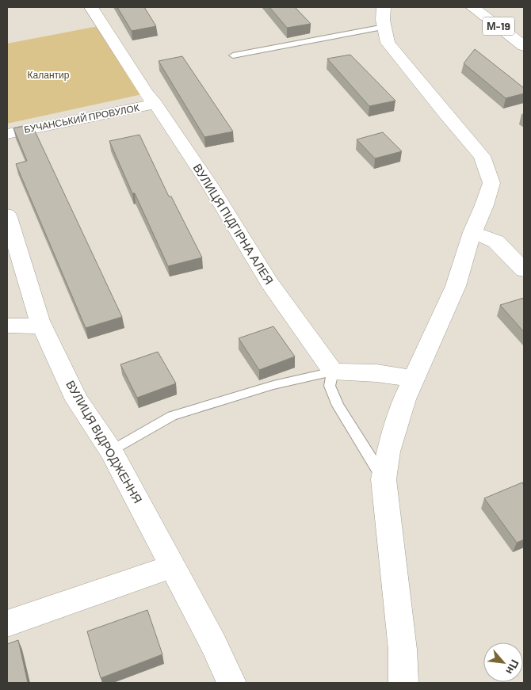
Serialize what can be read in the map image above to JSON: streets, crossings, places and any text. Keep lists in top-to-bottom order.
{
  "streets": {
    "main road": [
      "М-19",
      "БУЧАНСЬКИЙ ПРОВУЛОК",
      "ВУЛИЦЯ ПІДГІРНА АЛЕЯ",
      "ВУЛИЦЯ ВІДРОДЖЕННЯ"
    ]
  },
  "crossings": [
    ["БУЧАНСЬКИЙ ПРОВУЛОК", "ВУЛИЦЯ ПІДГІРНА АЛЕЯ"]
  ],
  "parks": ["Калантир"],
  "north": "bottom right"
}
